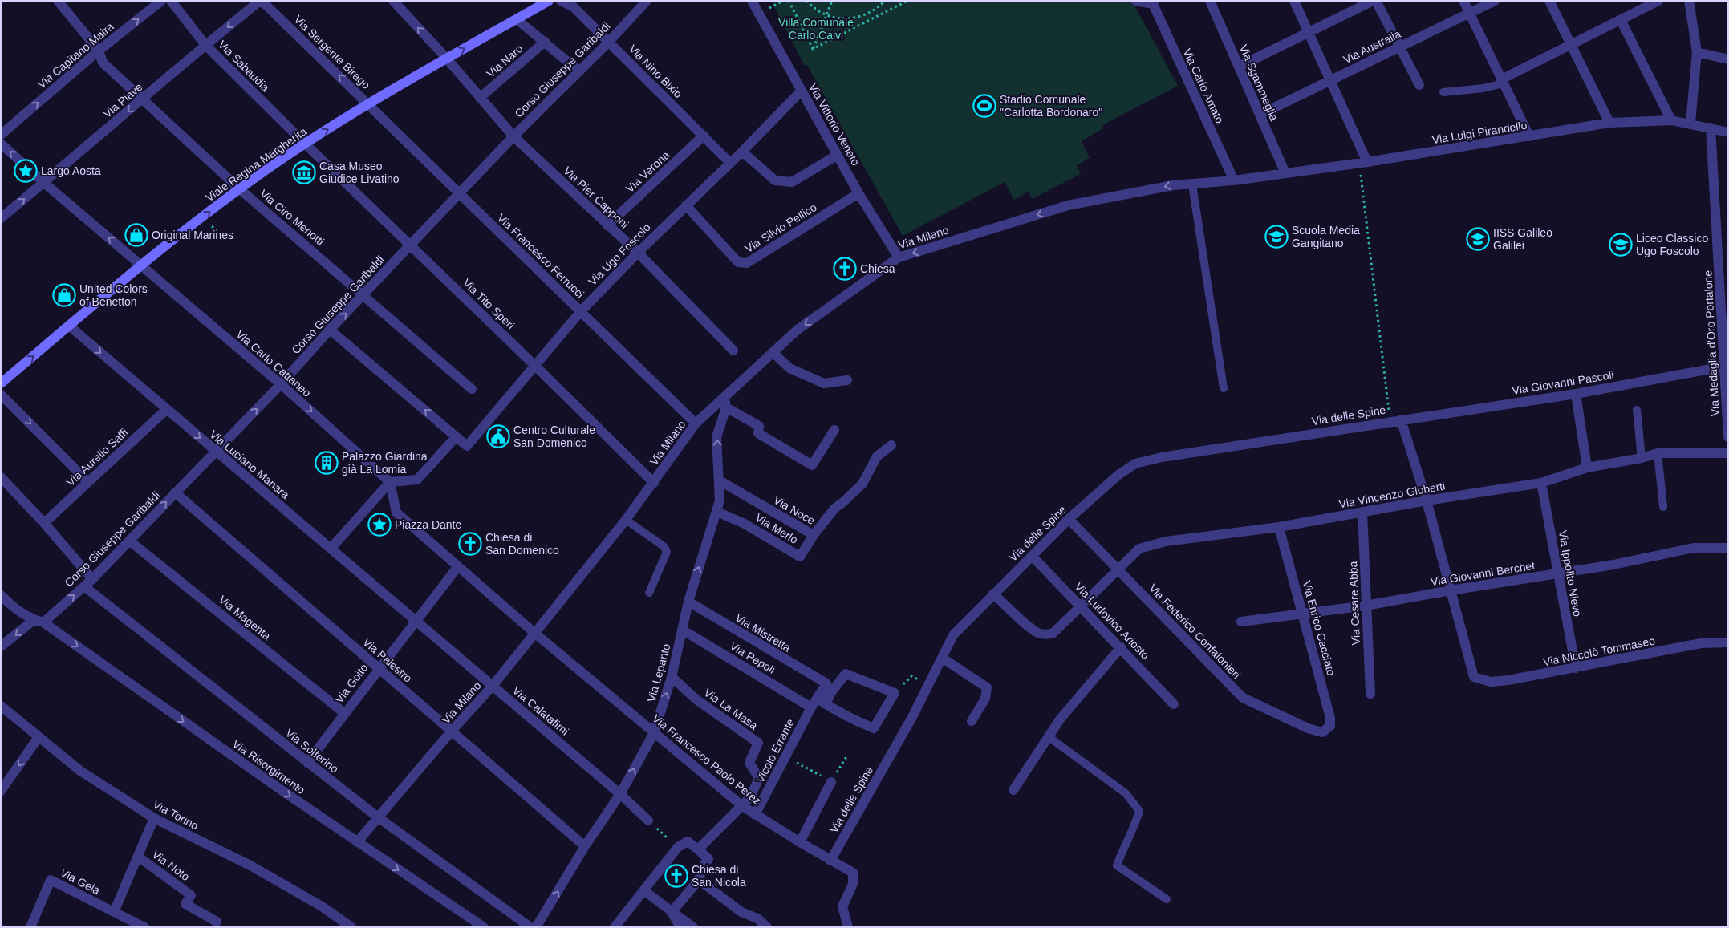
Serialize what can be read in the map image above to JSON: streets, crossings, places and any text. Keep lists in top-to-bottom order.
{
  "streets": {
    "street": [
      "Via Australia",
      "Via Sergente Birago",
      "Via Capitano Maira",
      "Via Naro",
      "Via Sabaudia",
      "Corso Giuseppe Garibaldi",
      "Via Nino Bixio",
      "Via Sgammeglia",
      "Via Carlo Amato",
      "Via Piave",
      "Via Vittorio Veneto",
      "Via Luigi Pirandello",
      "Viale Regina Margherita",
      "Via Verona",
      "Via Pier Capponi",
      "Via Ciro Menotti",
      "Via Silvio Pellico",
      "Via Milano",
      "Via Ugo Foscolo",
      "Via Francesco Ferrucci",
      "Via Tito Speri",
      "Via Medaglia d'Oro Portalone",
      "Via Carlo Cattaneo",
      "Via Giovanni Pascoli",
      "Via delle Spine",
      "Via Aurelio Saffi",
      "Via Luciano Manara",
      "Via Vincenzo Gioberti",
      "Via Noce",
      "Via Merlo",
      "Via Giovanni Berchet",
      "Via Ippolito Nievo",
      "Via Cesare Abba",
      "Via Magenta",
      "Via Ludovico Ariosto",
      "Via Enrico Cacciato",
      "Via Federico Confalonieri",
      "Via Mistretta",
      "Via Niccolò Tommaseo",
      "Via Pepoli",
      "Via Palestro",
      "Via Lepanto",
      "Via Goito",
      "Via La Masa",
      "Via Calatafimi",
      "Via Solferino",
      "Vicolo Errante",
      "Via Francesco Paolo Perez",
      "Via Risorgimento",
      "Via Torino",
      "Via Noto",
      "Via Gela"
    ]
  },
  "crossings": [
    ["Via Australia", "Via Sgammeglia"],
    ["Via Sergente Birago", "Via Piave"],
    ["Via Sergente Birago", "Viale Regina Margherita"],
    ["Via Sergente Birago", "Via Francesco Ferrucci"],
    ["Via Capitano Maira", "Via Ciro Menotti"],
    ["Via Naro", "Via Pier Capponi"],
    ["Via Sabaudia", "Via Piave"],
    ["Via Sabaudia", "Viale Regina Margherita"],
    ["Via Sabaudia", "Via Tito Speri"],
    ["Corso Giuseppe Garibaldi", "Via Nino Bixio"],
    ["Corso Giuseppe Garibaldi", "Via Pier Capponi"],
    ["Corso Giuseppe Garibaldi", "Via Ciro Menotti"],
    ["Corso Giuseppe Garibaldi", "Via Francesco Ferrucci"],
    ["Corso Giuseppe Garibaldi", "Via Tito Speri"],
    ["Corso Giuseppe Garibaldi", "Via Carlo Cattaneo"],
    ["Corso Giuseppe Garibaldi", "Via Luciano Manara"],
    ["Corso Giuseppe Garibaldi", "Via Magenta"],
    ["Corso Giuseppe Garibaldi", "Via Palestro"],
    ["Corso Giuseppe Garibaldi", "Via Solferino"],
    ["Corso Giuseppe Garibaldi", "Via Risorgimento"],
    ["Via Nino Bixio", "Via Verona"],
    ["Via Nino Bixio", "Via Ugo Foscolo"],
    ["Via Sgammeglia", "Via Luigi Pirandello"],
    ["Via Carlo Amato", "Via Luigi Pirandello"],
    ["Via Carlo Amato", "Via Milano"],
    ["Via Piave", "Via Ciro Menotti"],
    ["Via Piave", "Via Carlo Cattaneo"],
    ["Via Vittorio Veneto", "Via Silvio Pellico"],
    ["Via Vittorio Veneto", "Via Milano"],
    ["Via Vittorio Veneto", "Via Ugo Foscolo"],
    ["Via Luigi Pirandello", "Via Milano"],
    ["Via Luigi Pirandello", "Via Medaglia d'Oro Portalone"],
    ["Viale Regina Margherita", "Via Pier Capponi"],
    ["Viale Regina Margherita", "Via Ciro Menotti"],
    ["Viale Regina Margherita", "Via Francesco Ferrucci"],
    ["Viale Regina Margherita", "Via Tito Speri"],
    ["Viale Regina Margherita", "Via Carlo Cattaneo"],
    ["Viale Regina Margherita", "Via Luciano Manara"],
    ["Via Verona", "Via Pier Capponi"],
    ["Via Pier Capponi", "Via Ugo Foscolo"],
    ["Via Silvio Pellico", "Via Ugo Foscolo"],
    ["Via Milano", "Via Francesco Ferrucci"],
    ["Via Milano", "Via Tito Speri"],
    ["Via Milano", "Via Palestro"],
    ["Via Milano", "Via Lepanto"],
    ["Via Milano", "Via Calatafimi"],
    ["Via Milano", "Via Solferino"],
    ["Via Milano", "Via Francesco Paolo Perez"],
    ["Via Milano", "Via Risorgimento"],
    ["Via Ugo Foscolo", "Via Francesco Ferrucci"],
    ["Via Ugo Foscolo", "Via Tito Speri"],
    ["Via Medaglia d'Oro Portalone", "Via Giovanni Pascoli"],
    ["Via Giovanni Pascoli", "Via delle Spine"],
    ["Via delle Spine", "Via Vincenzo Gioberti"],
    ["Via delle Spine", "Via Ludovico Ariosto"],
    ["Via delle Spine", "Via Federico Confalonieri"],
    ["Via delle Spine", "Via Francesco Paolo Perez"],
    ["Via Aurelio Saffi", "Via Luciano Manara"],
    ["Via Luciano Manara", "Via Goito"],
    ["Via Luciano Manara", "Via Calatafimi"],
    ["Via Vincenzo Gioberti", "Via Ippolito Nievo"],
    ["Via Vincenzo Gioberti", "Via Cesare Abba"],
    ["Via Vincenzo Gioberti", "Via Ludovico Ariosto"],
    ["Via Vincenzo Gioberti", "Via Enrico Cacciato"],
    ["Via Vincenzo Gioberti", "Via Federico Confalonieri"],
    ["Via Noce", "Via Merlo"],
    ["Via Noce", "Via Lepanto"],
    ["Via Merlo", "Via Lepanto"],
    ["Via Giovanni Berchet", "Via Ippolito Nievo"],
    ["Via Giovanni Berchet", "Via Cesare Abba"],
    ["Via Giovanni Berchet", "Via Enrico Cacciato"],
    ["Via Giovanni Berchet", "Via Niccolò Tommaseo"],
    ["Via Ippolito Nievo", "Via Niccolò Tommaseo"],
    ["Via Magenta", "Via Goito"],
    ["Via Enrico Cacciato", "Via Federico Confalonieri"],
    ["Via Mistretta", "Via Lepanto"],
    ["Via Mistretta", "Vicolo Errante"],
    ["Via Pepoli", "Via Lepanto"],
    ["Via Pepoli", "Vicolo Errante"],
    ["Via Palestro", "Via Lepanto"],
    ["Via Palestro", "Via Goito"],
    ["Via Lepanto", "Via La Masa"],
    ["Via Lepanto", "Via Calatafimi"],
    ["Via Lepanto", "Via Francesco Paolo Perez"],
    ["Via Goito", "Via Calatafimi"],
    ["Via Goito", "Via Solferino"],
    ["Via Goito", "Via Francesco Paolo Perez"],
    ["Via La Masa", "Via Francesco Paolo Perez"],
    ["Vicolo Errante", "Via Francesco Paolo Perez"],
    ["Via Torino", "Via Noto"],
    ["Via Noto", "Via Gela"]
  ],
  "one_way": [
    "Via Sergente Birago",
    "Via Capitano Maira",
    "Viale Regina Margherita",
    "Via Milano",
    "Via Luciano Manara",
    "Via Lepanto",
    "Via Risorgimento"
  ],
  "parks": ["Villa Comunale Carlo Calvi"],
  "places": {
    "sports": ["Stadio Comunale \"Carlotta Bordonaro\""],
    "place": ["Largo Aosta", "Piazza Dante"],
    "museum": ["Casa Museo Giudice Livatino"],
    "shop": ["Original Marines", "United Colors of Benetton"],
    "school or university": ["Scuola Media Gangitano", "IISS Galileo Galilei", "Liceo Classico Ugo Foscolo"],
    "church": ["Chiesa", "Chiesa di San Domenico", "Chiesa di San Nicola"],
    "public building": ["Centro Culturale San Domenico"],
    "building": ["Palazzo Giardina già La Lomia"]
  }
}
